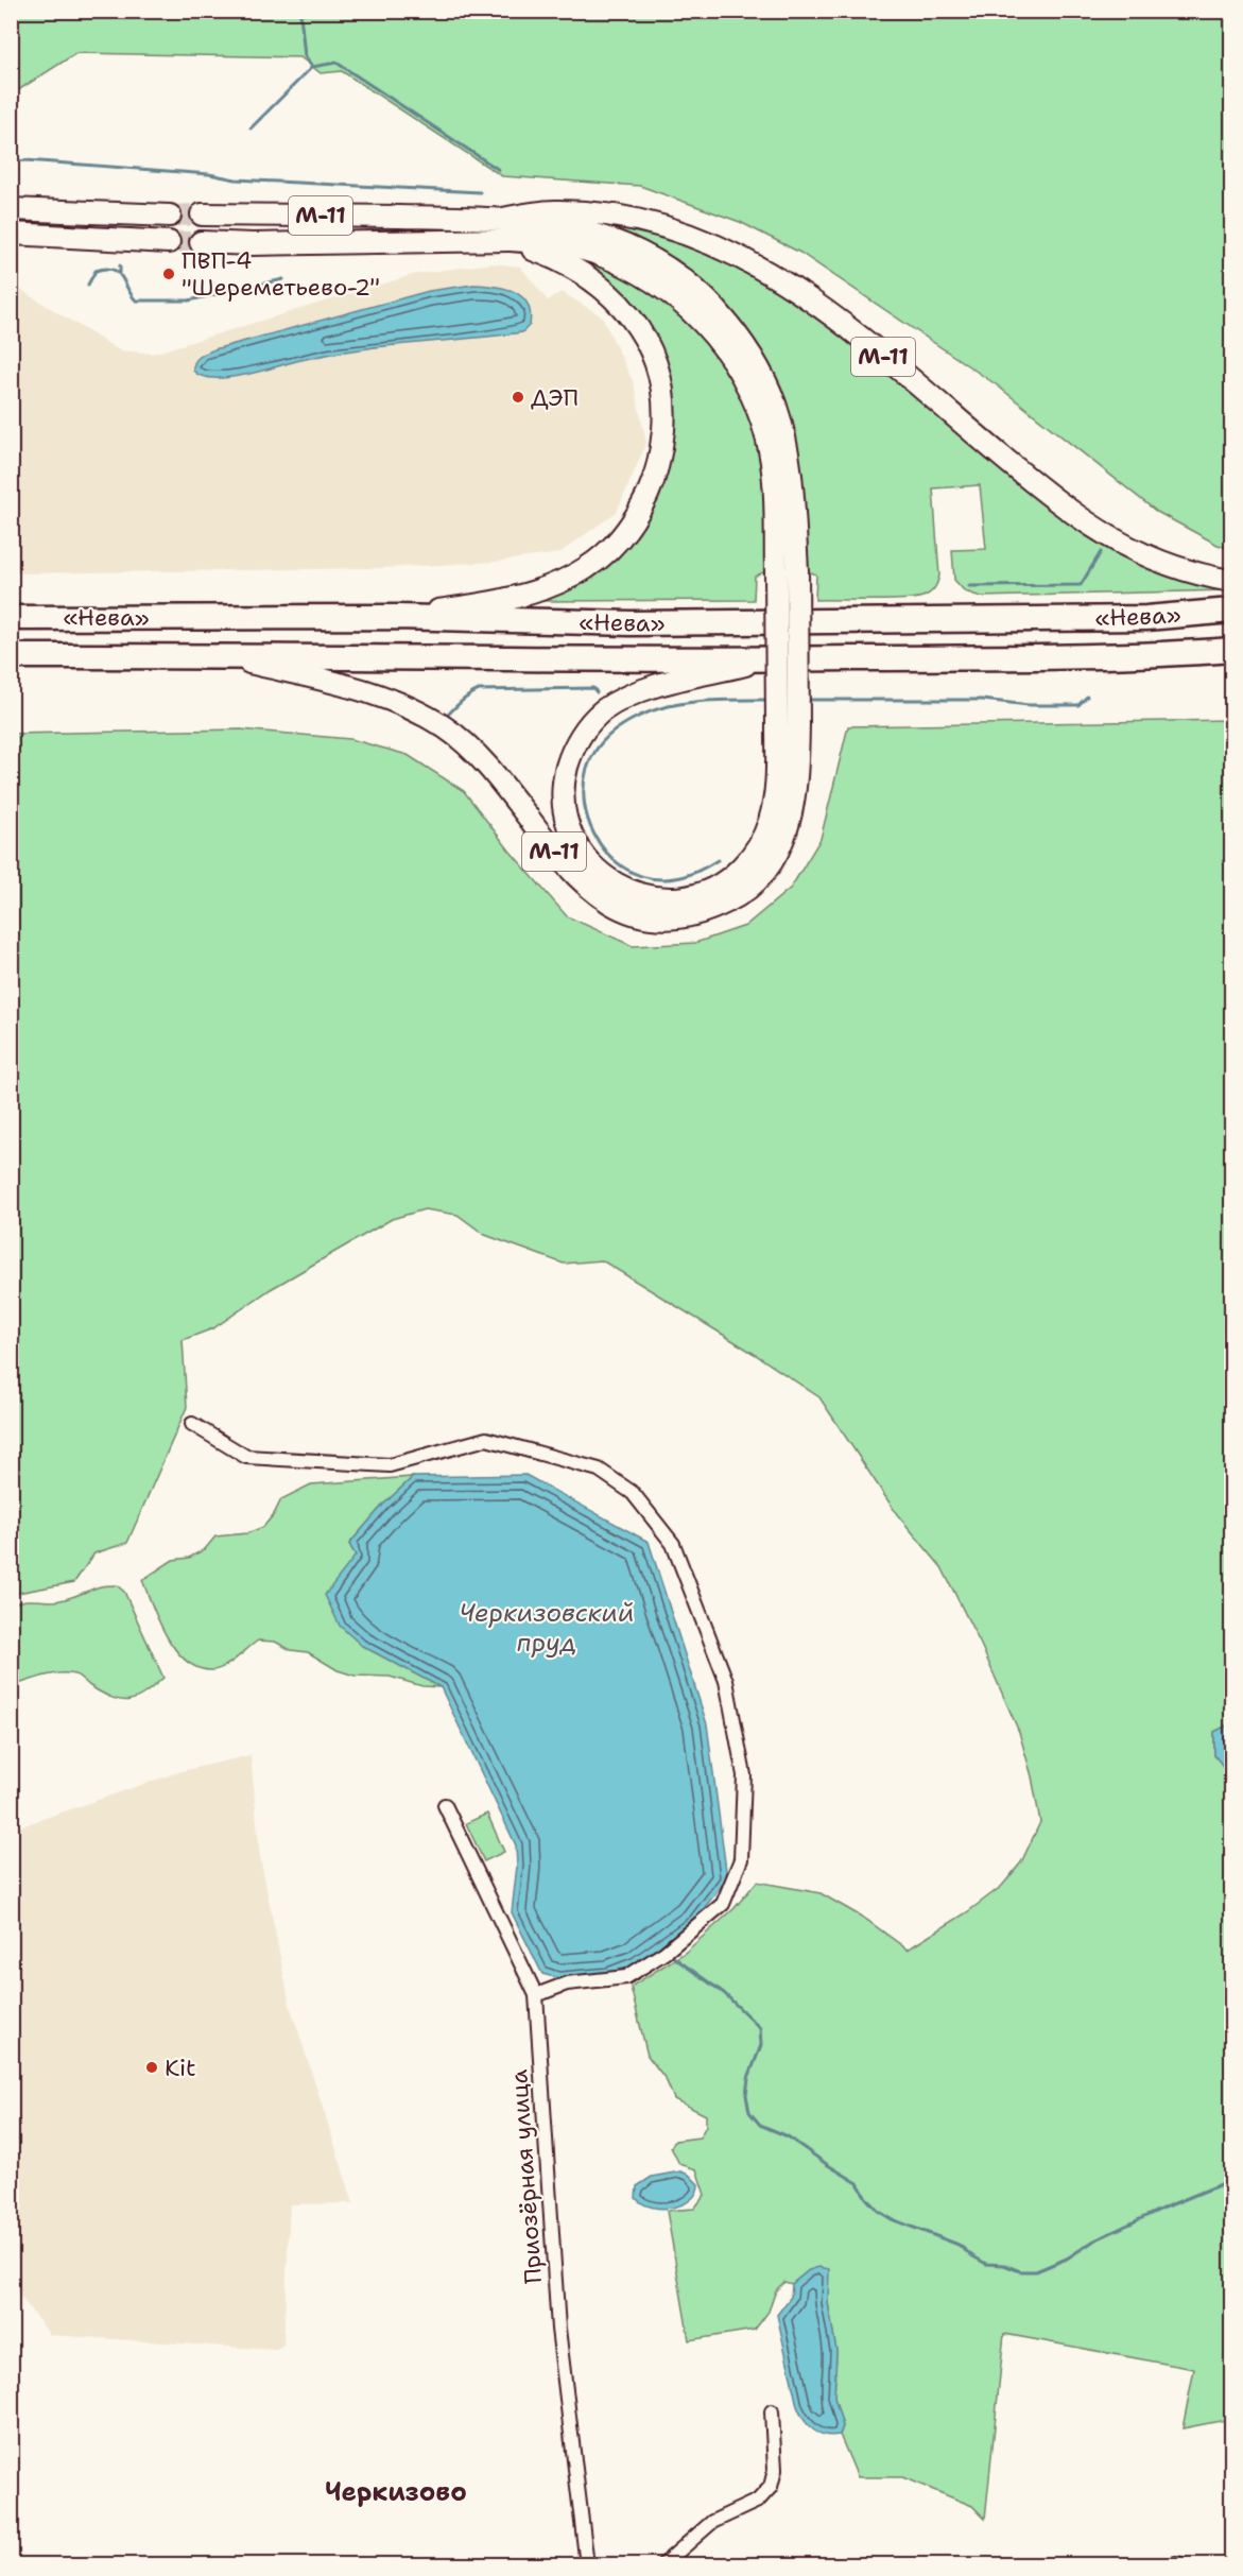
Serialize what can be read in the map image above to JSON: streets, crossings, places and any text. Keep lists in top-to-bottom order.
{
  "streets": {
    "highway": ["М-11", "«Нева»"],
    "street": ["Приозёрная улица"]
  },
  "crossings": [
    ["М-11", "«Нева»"]
  ],
  "districts": ["Черкизово"],
  "water": ["Черкизовский пруд"],
  "places": ["ПВП-4 \"Шереметьево-2\"", "ДЭП", "Kit"]
}
